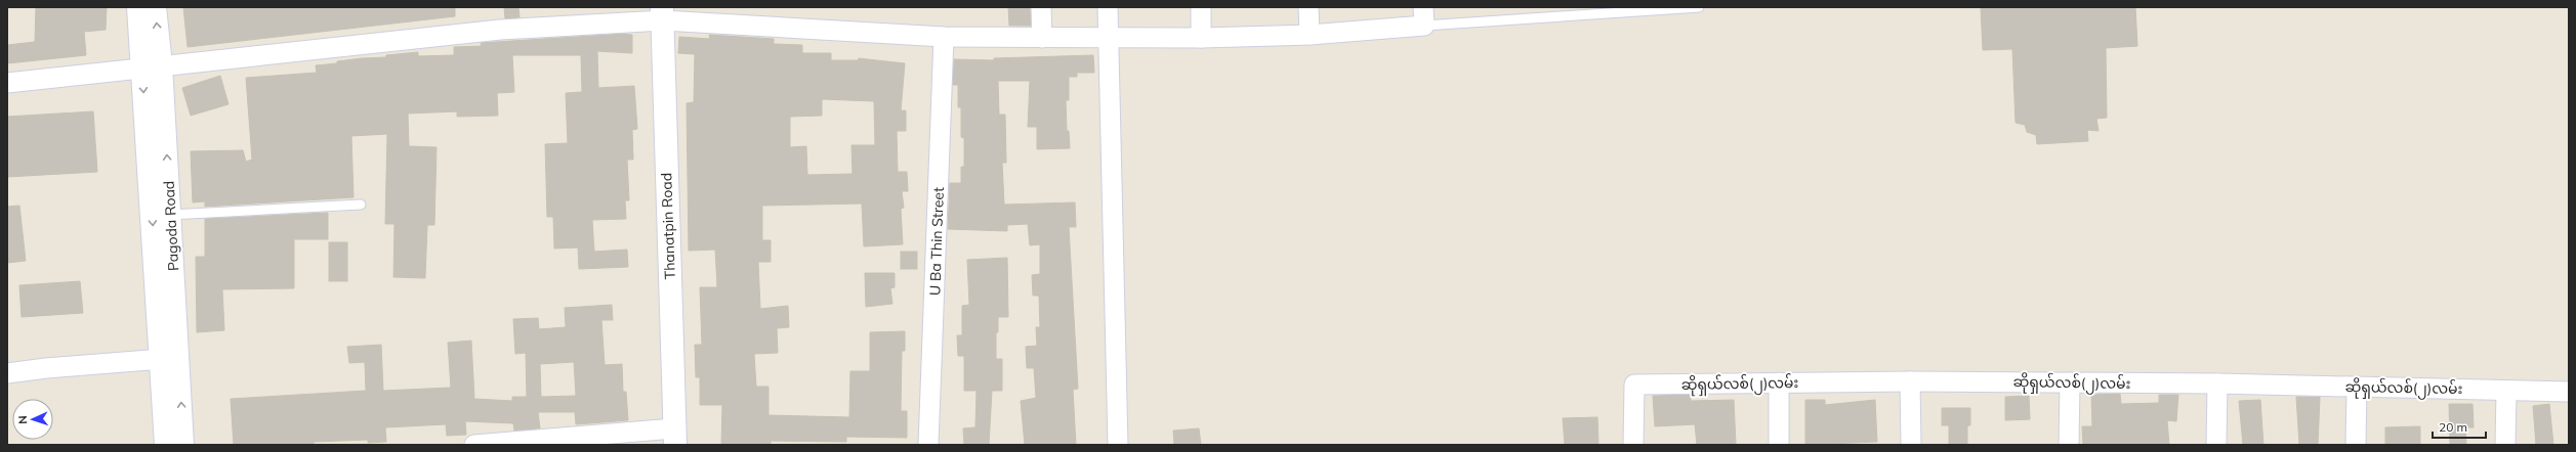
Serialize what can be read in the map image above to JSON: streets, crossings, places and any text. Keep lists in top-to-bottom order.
{
  "streets": {
    "street": [
      "Pagoda Road",
      "Thanatpin Road",
      "U Ba Thin Street",
      "ဆိုရှယ်လစ်(၂)လမ်း"
    ]
  },
  "scale_bar": "20 m",
  "north": "left"
}
